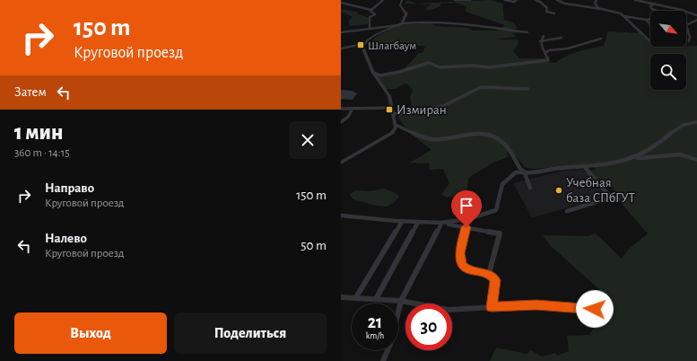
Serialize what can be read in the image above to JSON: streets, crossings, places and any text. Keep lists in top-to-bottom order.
{
  "places": {
    "transit": ["Шлагбаум", "Измиран"],
    "other": ["Учебная база СПбГУТ"]
  },
  "north": "bottom right",
  "page": {
    "turn": ["150 m", "Круговой проезд"],
    "then": "Затем",
    "heading": ["1 мин", "360 m · 14:15"],
    "list": [
      {
        "name": "Направо",
        "note": "Круговой проезд",
        "value": "150 m"
      },
      {
        "name": "Налево",
        "note": "Круговой проезд",
        "value": "50 m"
      }
    ],
    "speed": "21 km/h",
    "limit": "30",
    "buttons": ["Выход", "Поделиться"]
  }
}
